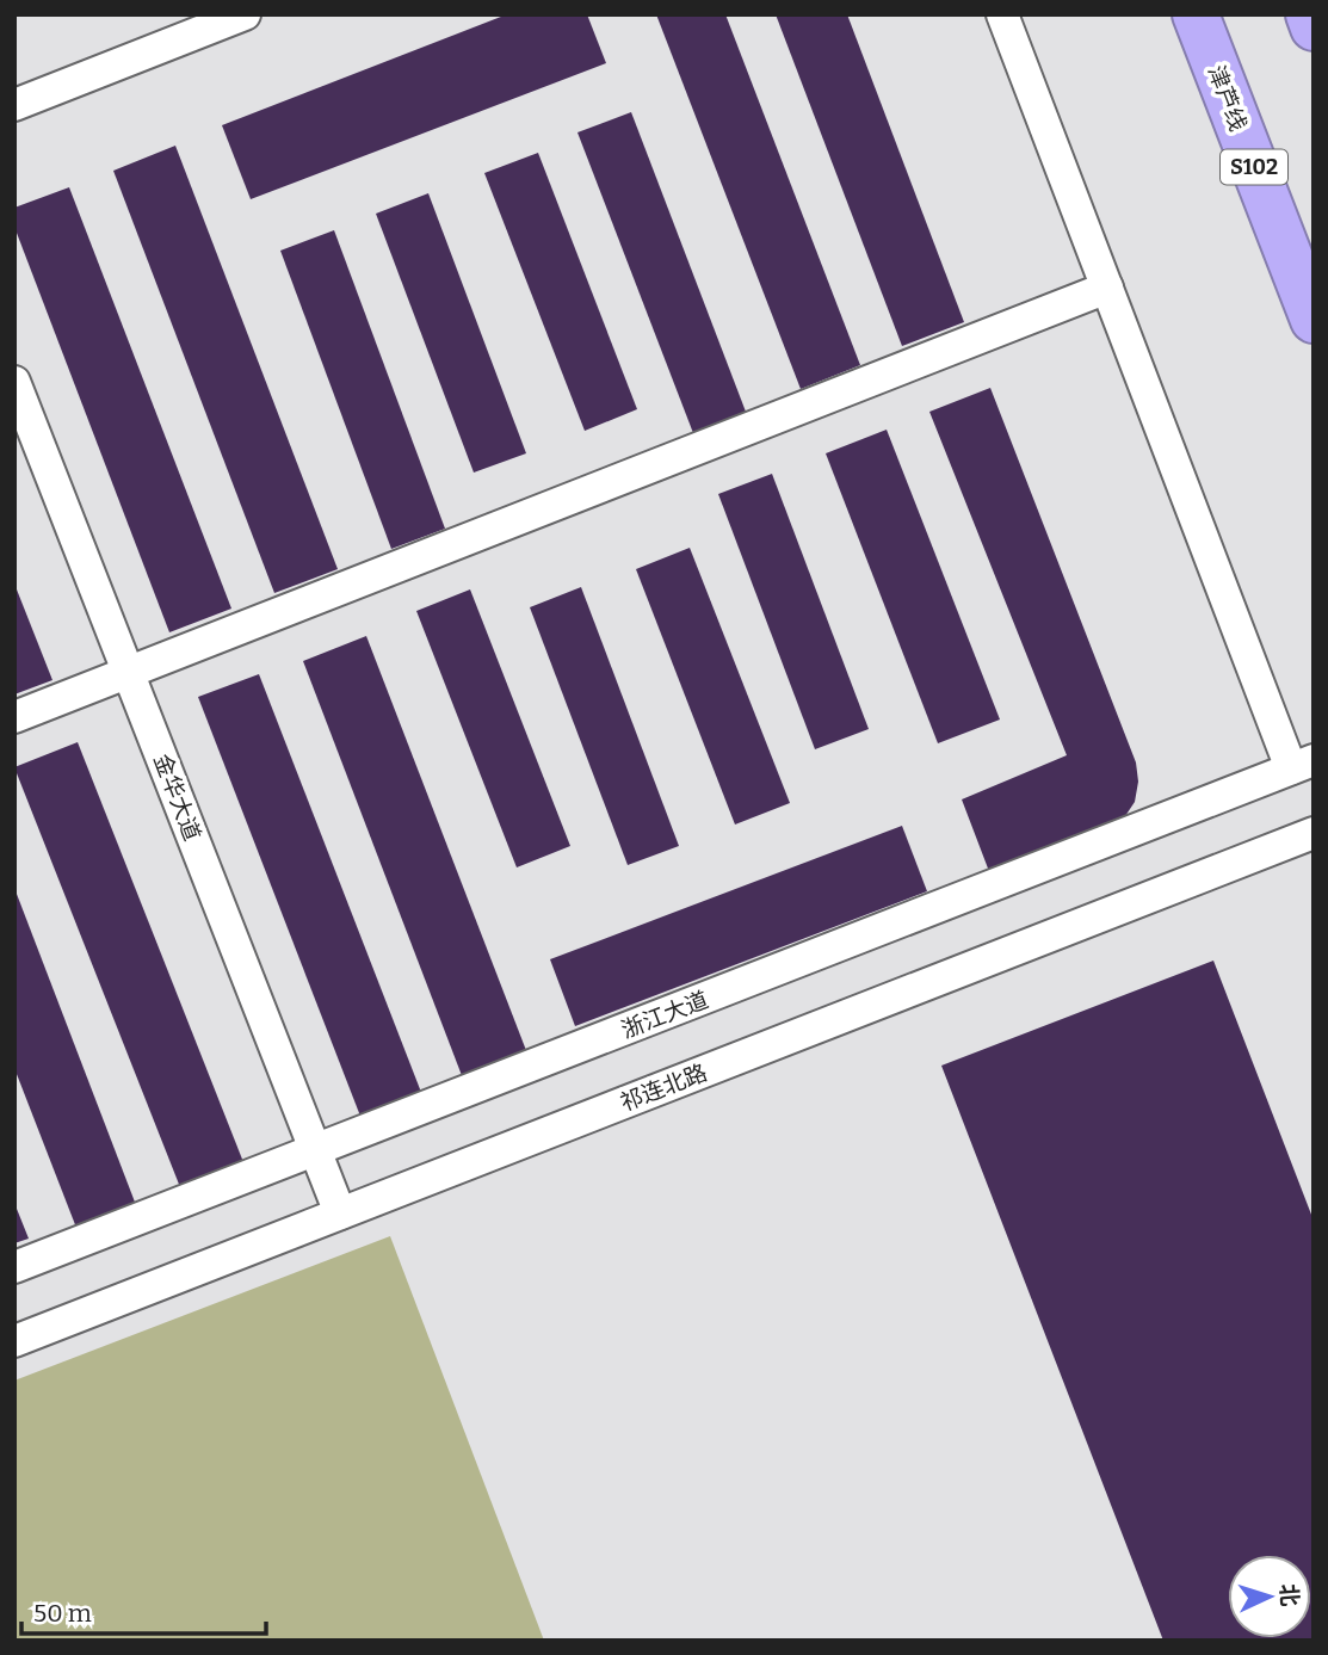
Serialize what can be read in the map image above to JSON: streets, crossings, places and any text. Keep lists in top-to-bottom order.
{
  "streets": {
    "highway": ["津芦线", "S102"],
    "street": ["金华大道", "浙江大道", "祁连北路"]
  },
  "crossings": [
    ["金华大道", "浙江大道"],
    ["金华大道", "祁连北路"]
  ],
  "scale_bar": "50 m",
  "north": "right"
}
